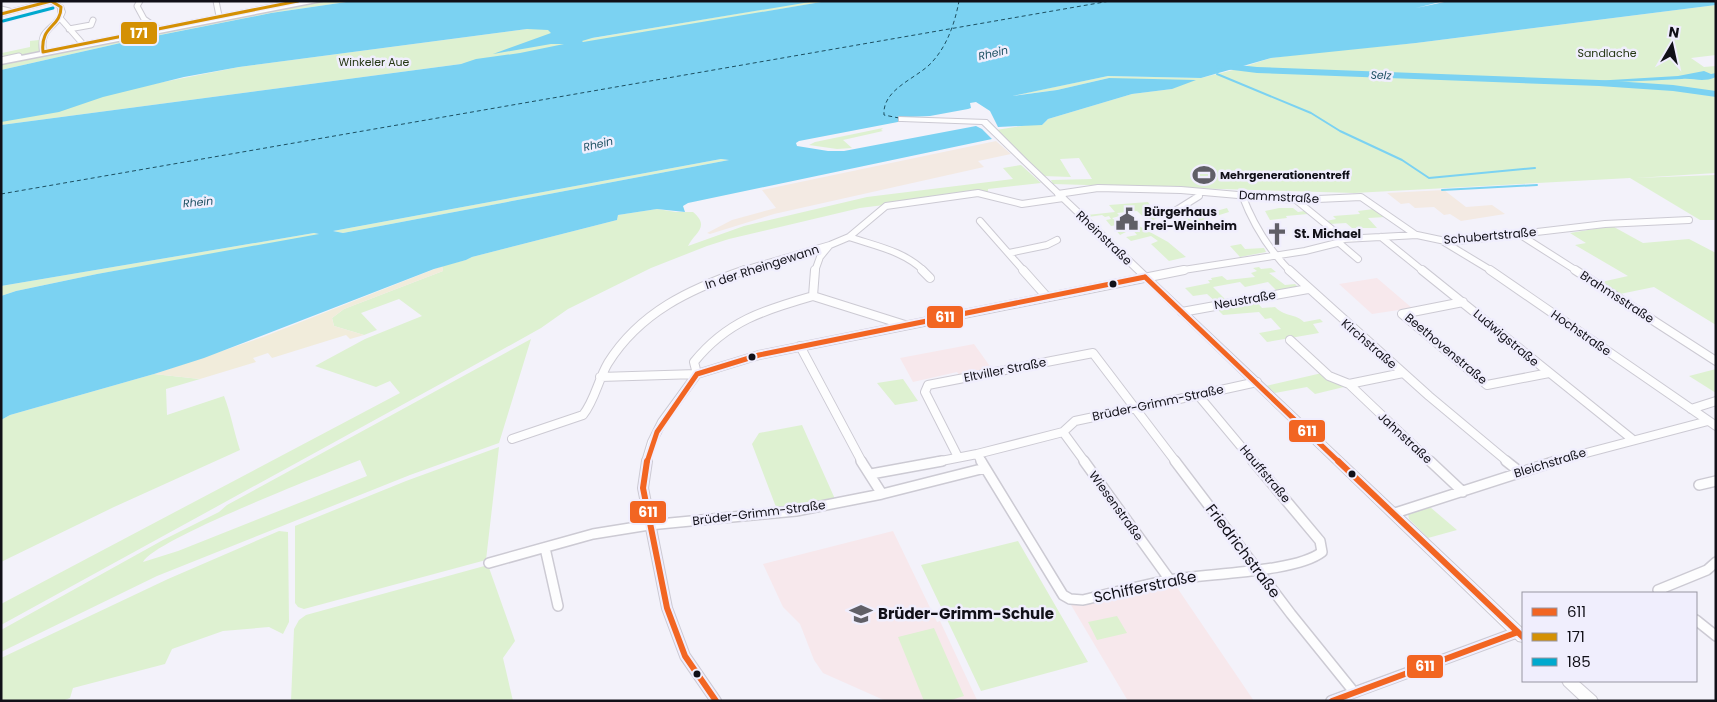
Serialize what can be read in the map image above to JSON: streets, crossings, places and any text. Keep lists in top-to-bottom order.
{
  "streets": {
    "street": [
      "Dammstraße",
      "Schubertstraße",
      "Rheinstraße",
      "In der Rheingewann",
      "Brahmsstraße",
      "Neustraße",
      "Hochstraße",
      "Ludwigstraße",
      "Kirchstraße",
      "Beethovenstraße",
      "Eltviller Straße",
      "Brüder-Grimm-Straße",
      "Jahnstraße",
      "Bleichstraße",
      "Hauffstraße",
      "Wiesenstraße",
      "Friedrichstraße",
      "Schifferstraße"
    ]
  },
  "crossings": [
    ["Dammstraße", "Schubertstraße"],
    ["Dammstraße", "Rheinstraße"],
    ["Dammstraße", "In der Rheingewann"],
    ["Dammstraße", "Kirchstraße"],
    ["Schubertstraße", "Rheinstraße"],
    ["Schubertstraße", "In der Rheingewann"],
    ["Schubertstraße", "Brahmsstraße"],
    ["Schubertstraße", "Hochstraße"],
    ["Schubertstraße", "Ludwigstraße"],
    ["Schubertstraße", "Kirchstraße"],
    ["Rheinstraße", "In der Rheingewann"],
    ["Rheinstraße", "Neustraße"],
    ["Rheinstraße", "Brüder-Grimm-Straße"],
    ["Rheinstraße", "Bleichstraße"],
    ["Neustraße", "Kirchstraße"],
    ["Hochstraße", "Bleichstraße"],
    ["Ludwigstraße", "Beethovenstraße"],
    ["Ludwigstraße", "Bleichstraße"],
    ["Kirchstraße", "Bleichstraße"],
    ["Eltviller Straße", "Brüder-Grimm-Straße"],
    ["Eltviller Straße", "Friedrichstraße"],
    ["Brüder-Grimm-Straße", "Hauffstraße"],
    ["Brüder-Grimm-Straße", "Wiesenstraße"],
    ["Brüder-Grimm-Straße", "Friedrichstraße"],
    ["Brüder-Grimm-Straße", "Schifferstraße"],
    ["Jahnstraße", "Bleichstraße"],
    ["Hauffstraße", "Schifferstraße"],
    ["Wiesenstraße", "Schifferstraße"],
    ["Friedrichstraße", "Schifferstraße"]
  ],
  "water": ["Rhein", "Selz"],
  "parks": ["Sandlache", "Winkeler Aue"],
  "places": {
    "sports": ["Mehrgenerationentreff"],
    "public building": ["Bürgerhaus Frei-Weinheim"],
    "church": ["St. Michael"],
    "school or university": ["Brüder-Grimm-Schule"]
  },
  "lines": ["transit line 171", "transit line 185", "transit line 611"],
  "legend": ["611", "171", "185"],
  "north": "top"
}
